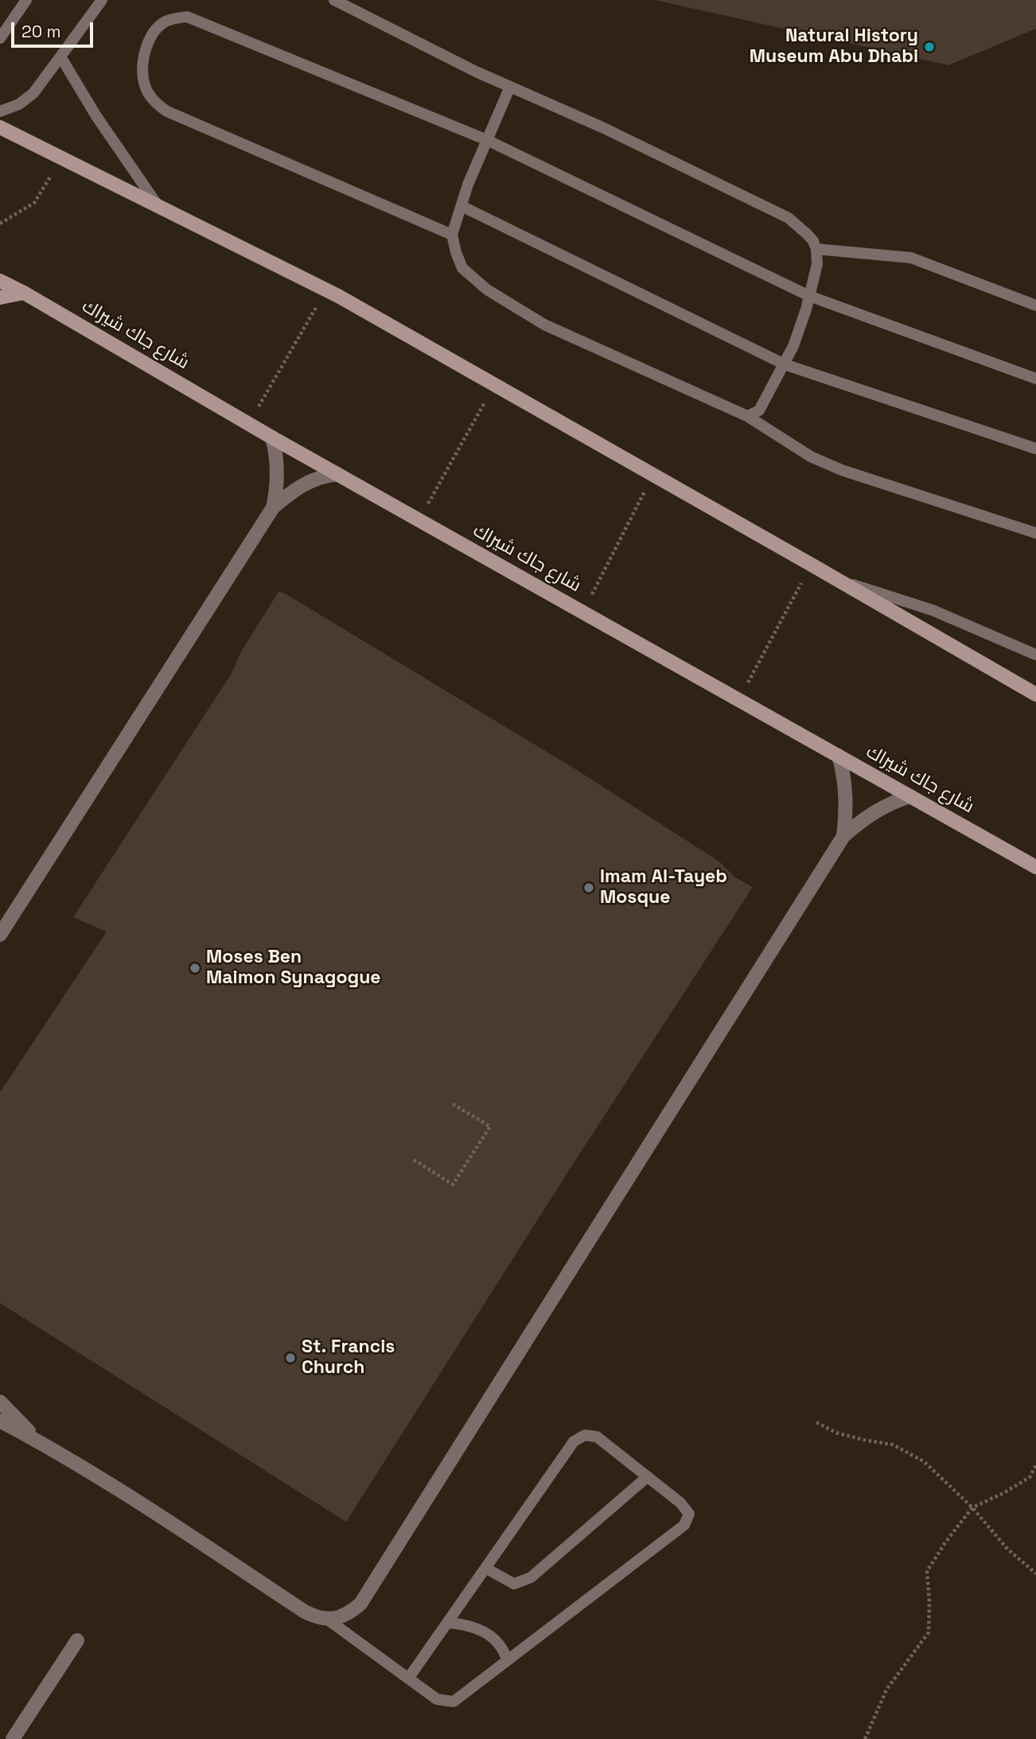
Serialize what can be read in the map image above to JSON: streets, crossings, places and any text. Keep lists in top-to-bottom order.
{
  "streets": {
    "street": ["شارع جاك شيراك"]
  },
  "places": [
    "Natural History Museum Abu Dhabi",
    "Imam Al-Tayeb Mosque",
    "Moses Ben Maimon Synagogue",
    "St. Francis Church"
  ],
  "scale_bar": "20 m"
}
